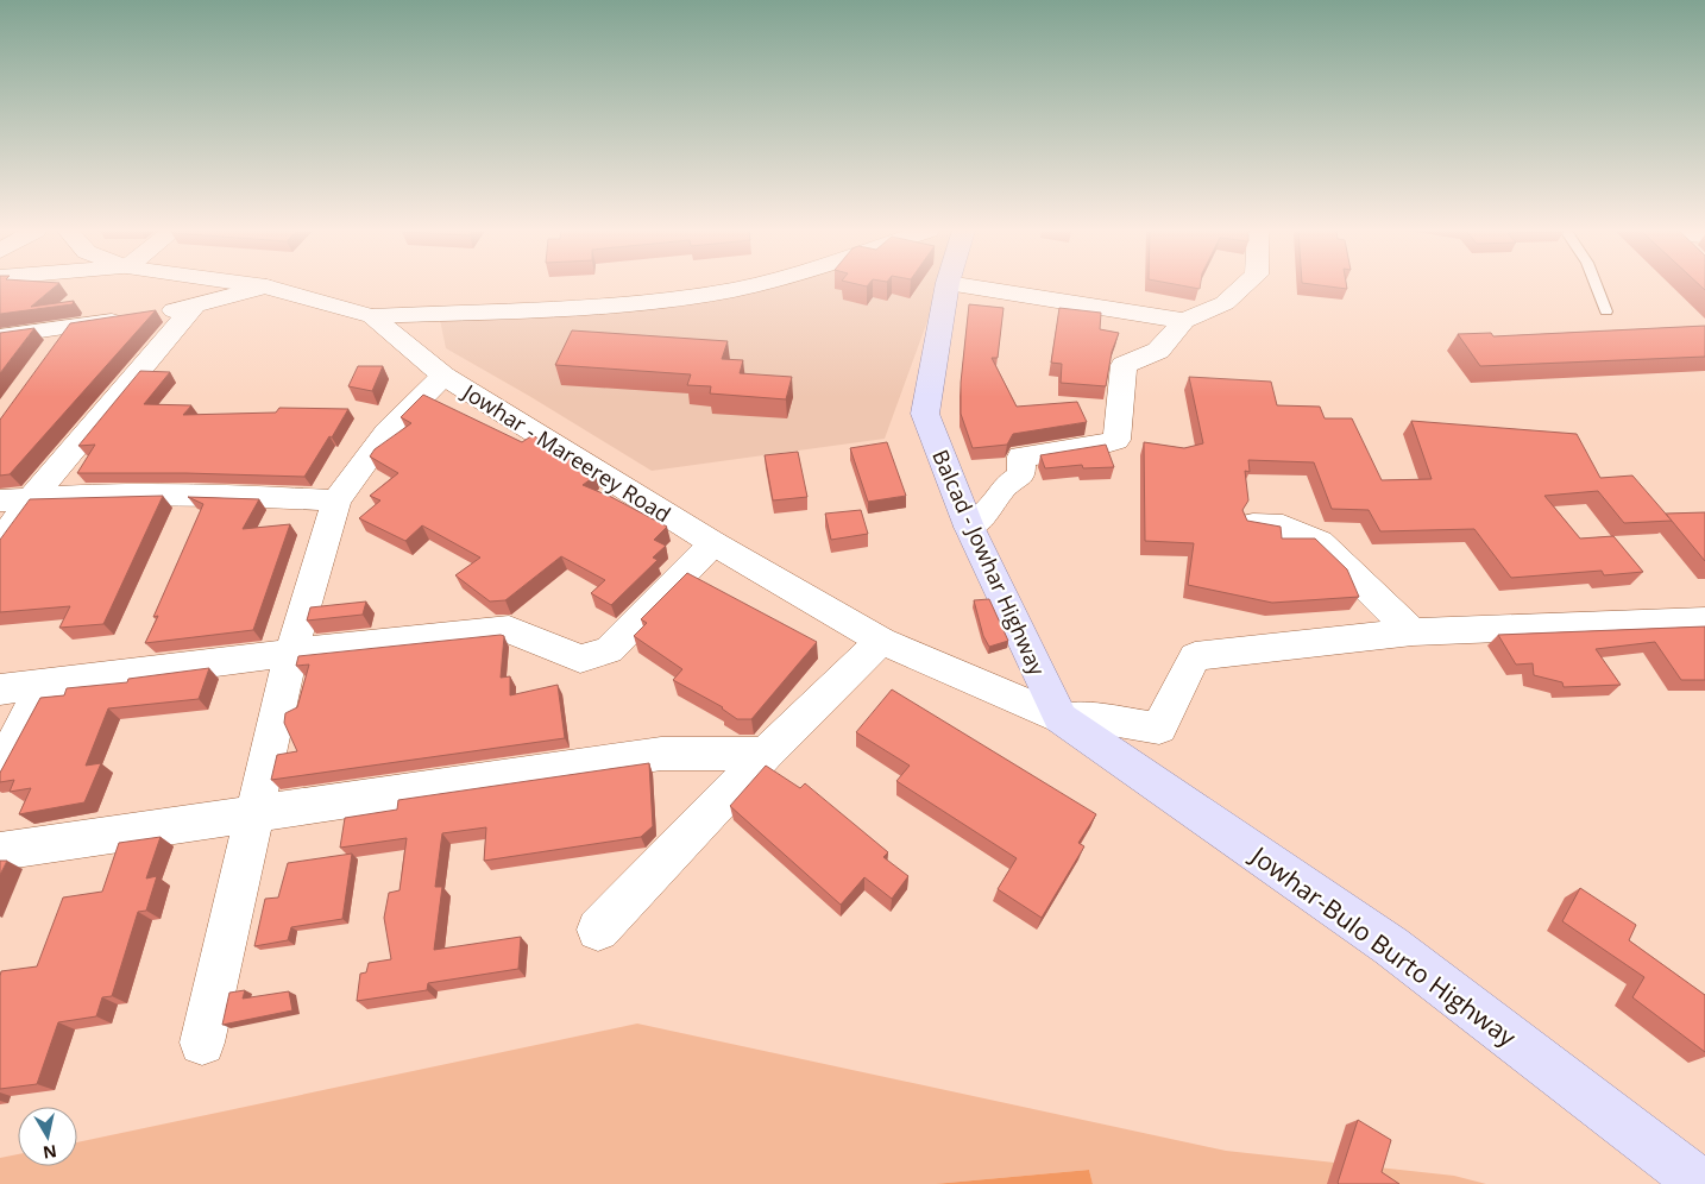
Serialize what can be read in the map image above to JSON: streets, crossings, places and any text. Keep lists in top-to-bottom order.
{
  "streets": {
    "main road": ["Balcad - Jowhar Highway", "Jowhar-Bulo Burto Highway"],
    "street": ["Jowhar - Mareerey Road"]
  },
  "crossings": [
    ["Jowhar - Mareerey Road", "Balcad - Jowhar Highway"],
    ["Jowhar - Mareerey Road", "Jowhar-Bulo Burto Highway"],
    ["Balcad - Jowhar Highway", "Jowhar-Bulo Burto Highway"]
  ],
  "north": "bottom"
}
